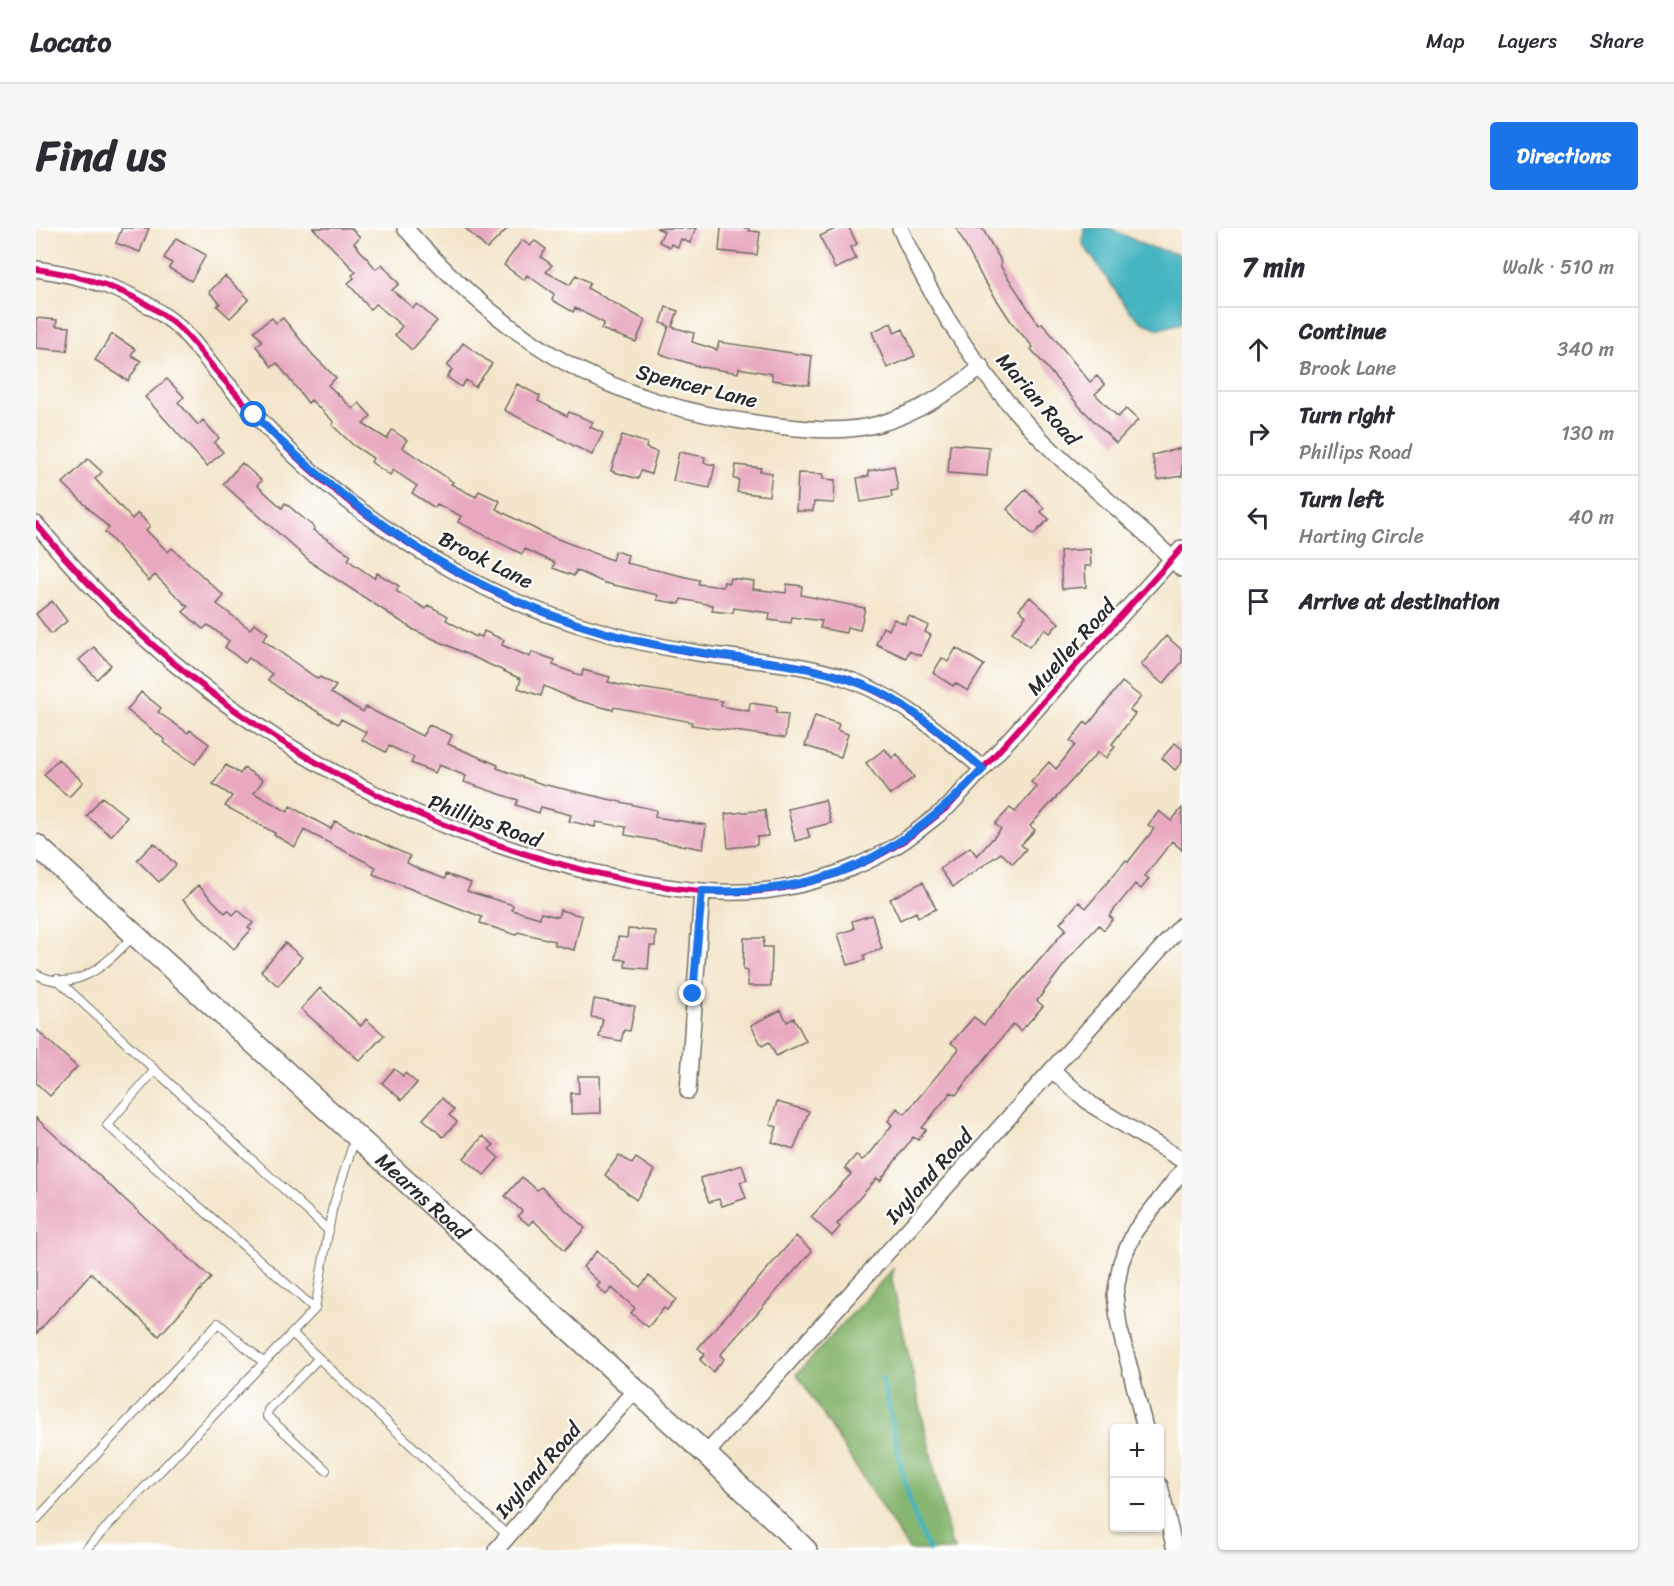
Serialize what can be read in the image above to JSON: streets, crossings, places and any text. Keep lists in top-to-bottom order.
{
  "streets": {
    "street": [
      "Spencer Lane",
      "Marian Road",
      "Brook Lane",
      "Mueller Road",
      "Phillips Road",
      "Ivyland Road",
      "Mearns Road"
    ]
  },
  "crossings": [
    ["Spencer Lane", "Marian Road"],
    ["Marian Road", "Mueller Road"],
    ["Brook Lane", "Mueller Road"],
    ["Brook Lane", "Phillips Road"],
    ["Mueller Road", "Phillips Road"],
    ["Ivyland Road", "Mearns Road"]
  ],
  "page": {
    "header": "Locato",
    "nav": ["Map", "Layers", "Share"],
    "title": "Find us",
    "buttons": "Directions",
    "heading": ["7 min", "Walk · 510 m"],
    "list": [
      ["Continue", "Brook Lane", "340 m"],
      ["Turn right", "Phillips Road", "130 m"],
      ["Turn left", "Harting Circle", "40 m"],
      "Arrive at destination"
    ],
    "map_buttons": ["+", "−"]
  }
}
